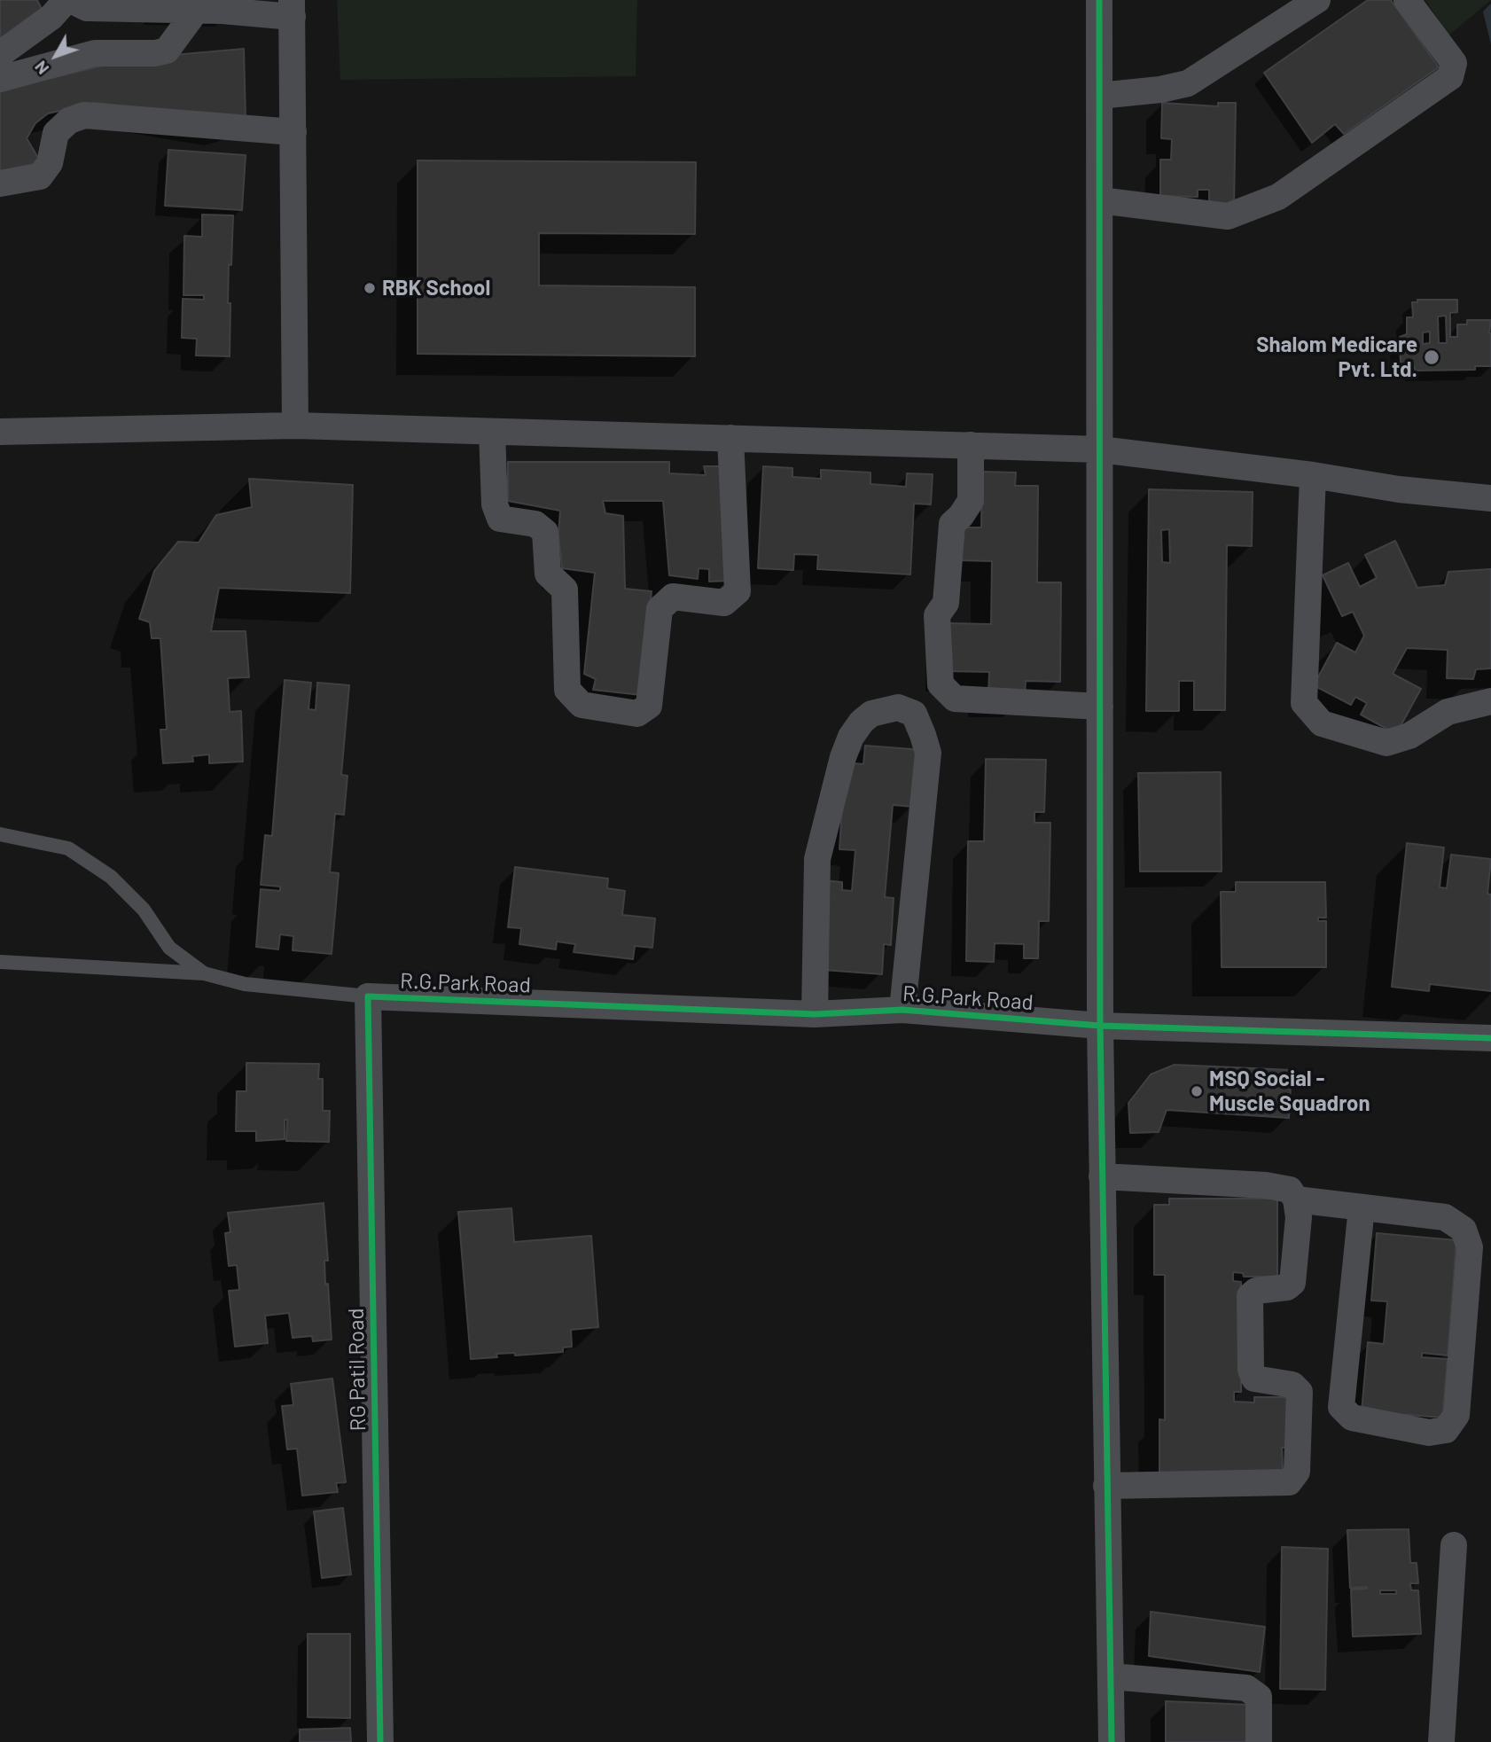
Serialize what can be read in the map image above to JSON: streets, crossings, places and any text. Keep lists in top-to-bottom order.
{
  "streets": {
    "street": ["R.G.Park Road", "RG Patil Road"]
  },
  "crossings": [
    ["R.G.Park Road", "RG Patil Road"]
  ],
  "places": ["RBK School", "Shalom Medicare Pvt. Ltd.", "MSQ Social - Muscle Squadron"],
  "north": "bottom left"
}
